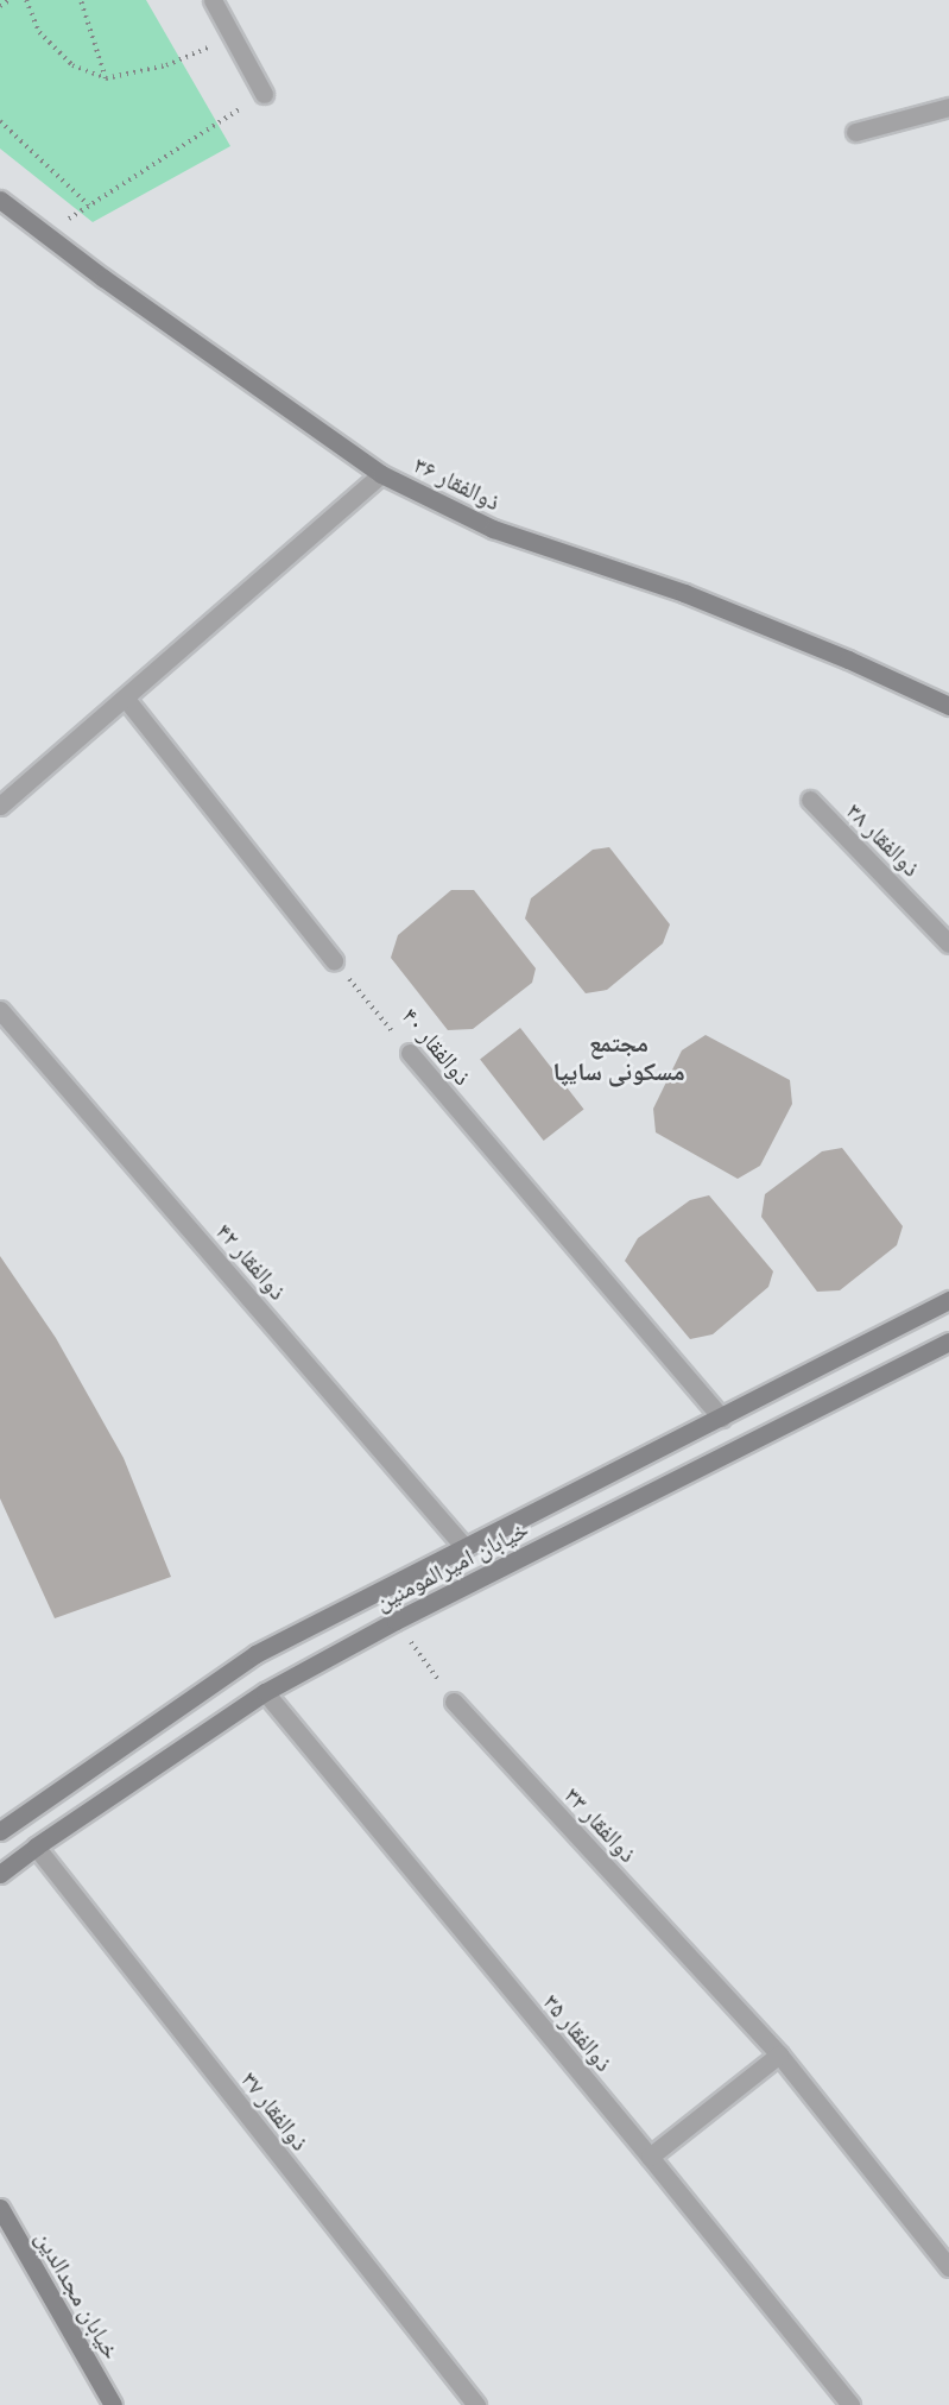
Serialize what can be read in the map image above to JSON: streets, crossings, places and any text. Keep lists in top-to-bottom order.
{
  "streets": {
    "main road": ["ذوالفقار ۳۶", "خیابان امیرالمومنین", "خیابان مجدالدین"],
    "street": [
      "ذوالفقار ۳۸",
      "ذوالفقار ۴۰",
      "ذوالفقار ۴۲",
      "ذوالفقار ۳۳",
      "ذوالفقار ۳۵",
      "ذوالفقار ۳۷"
    ]
  },
  "crossings": [
    ["ذوالفقار ۴۰", "خیابان امیرالمومنین"],
    ["ذوالفقار ۴۲", "خیابان امیرالمومنین"],
    ["خیابان امیرالمومنین", "ذوالفقار ۳۵"],
    ["خیابان امیرالمومنین", "ذوالفقار ۳۷"]
  ],
  "districts": ["مجتمع مسکونی سایپا"]
}
